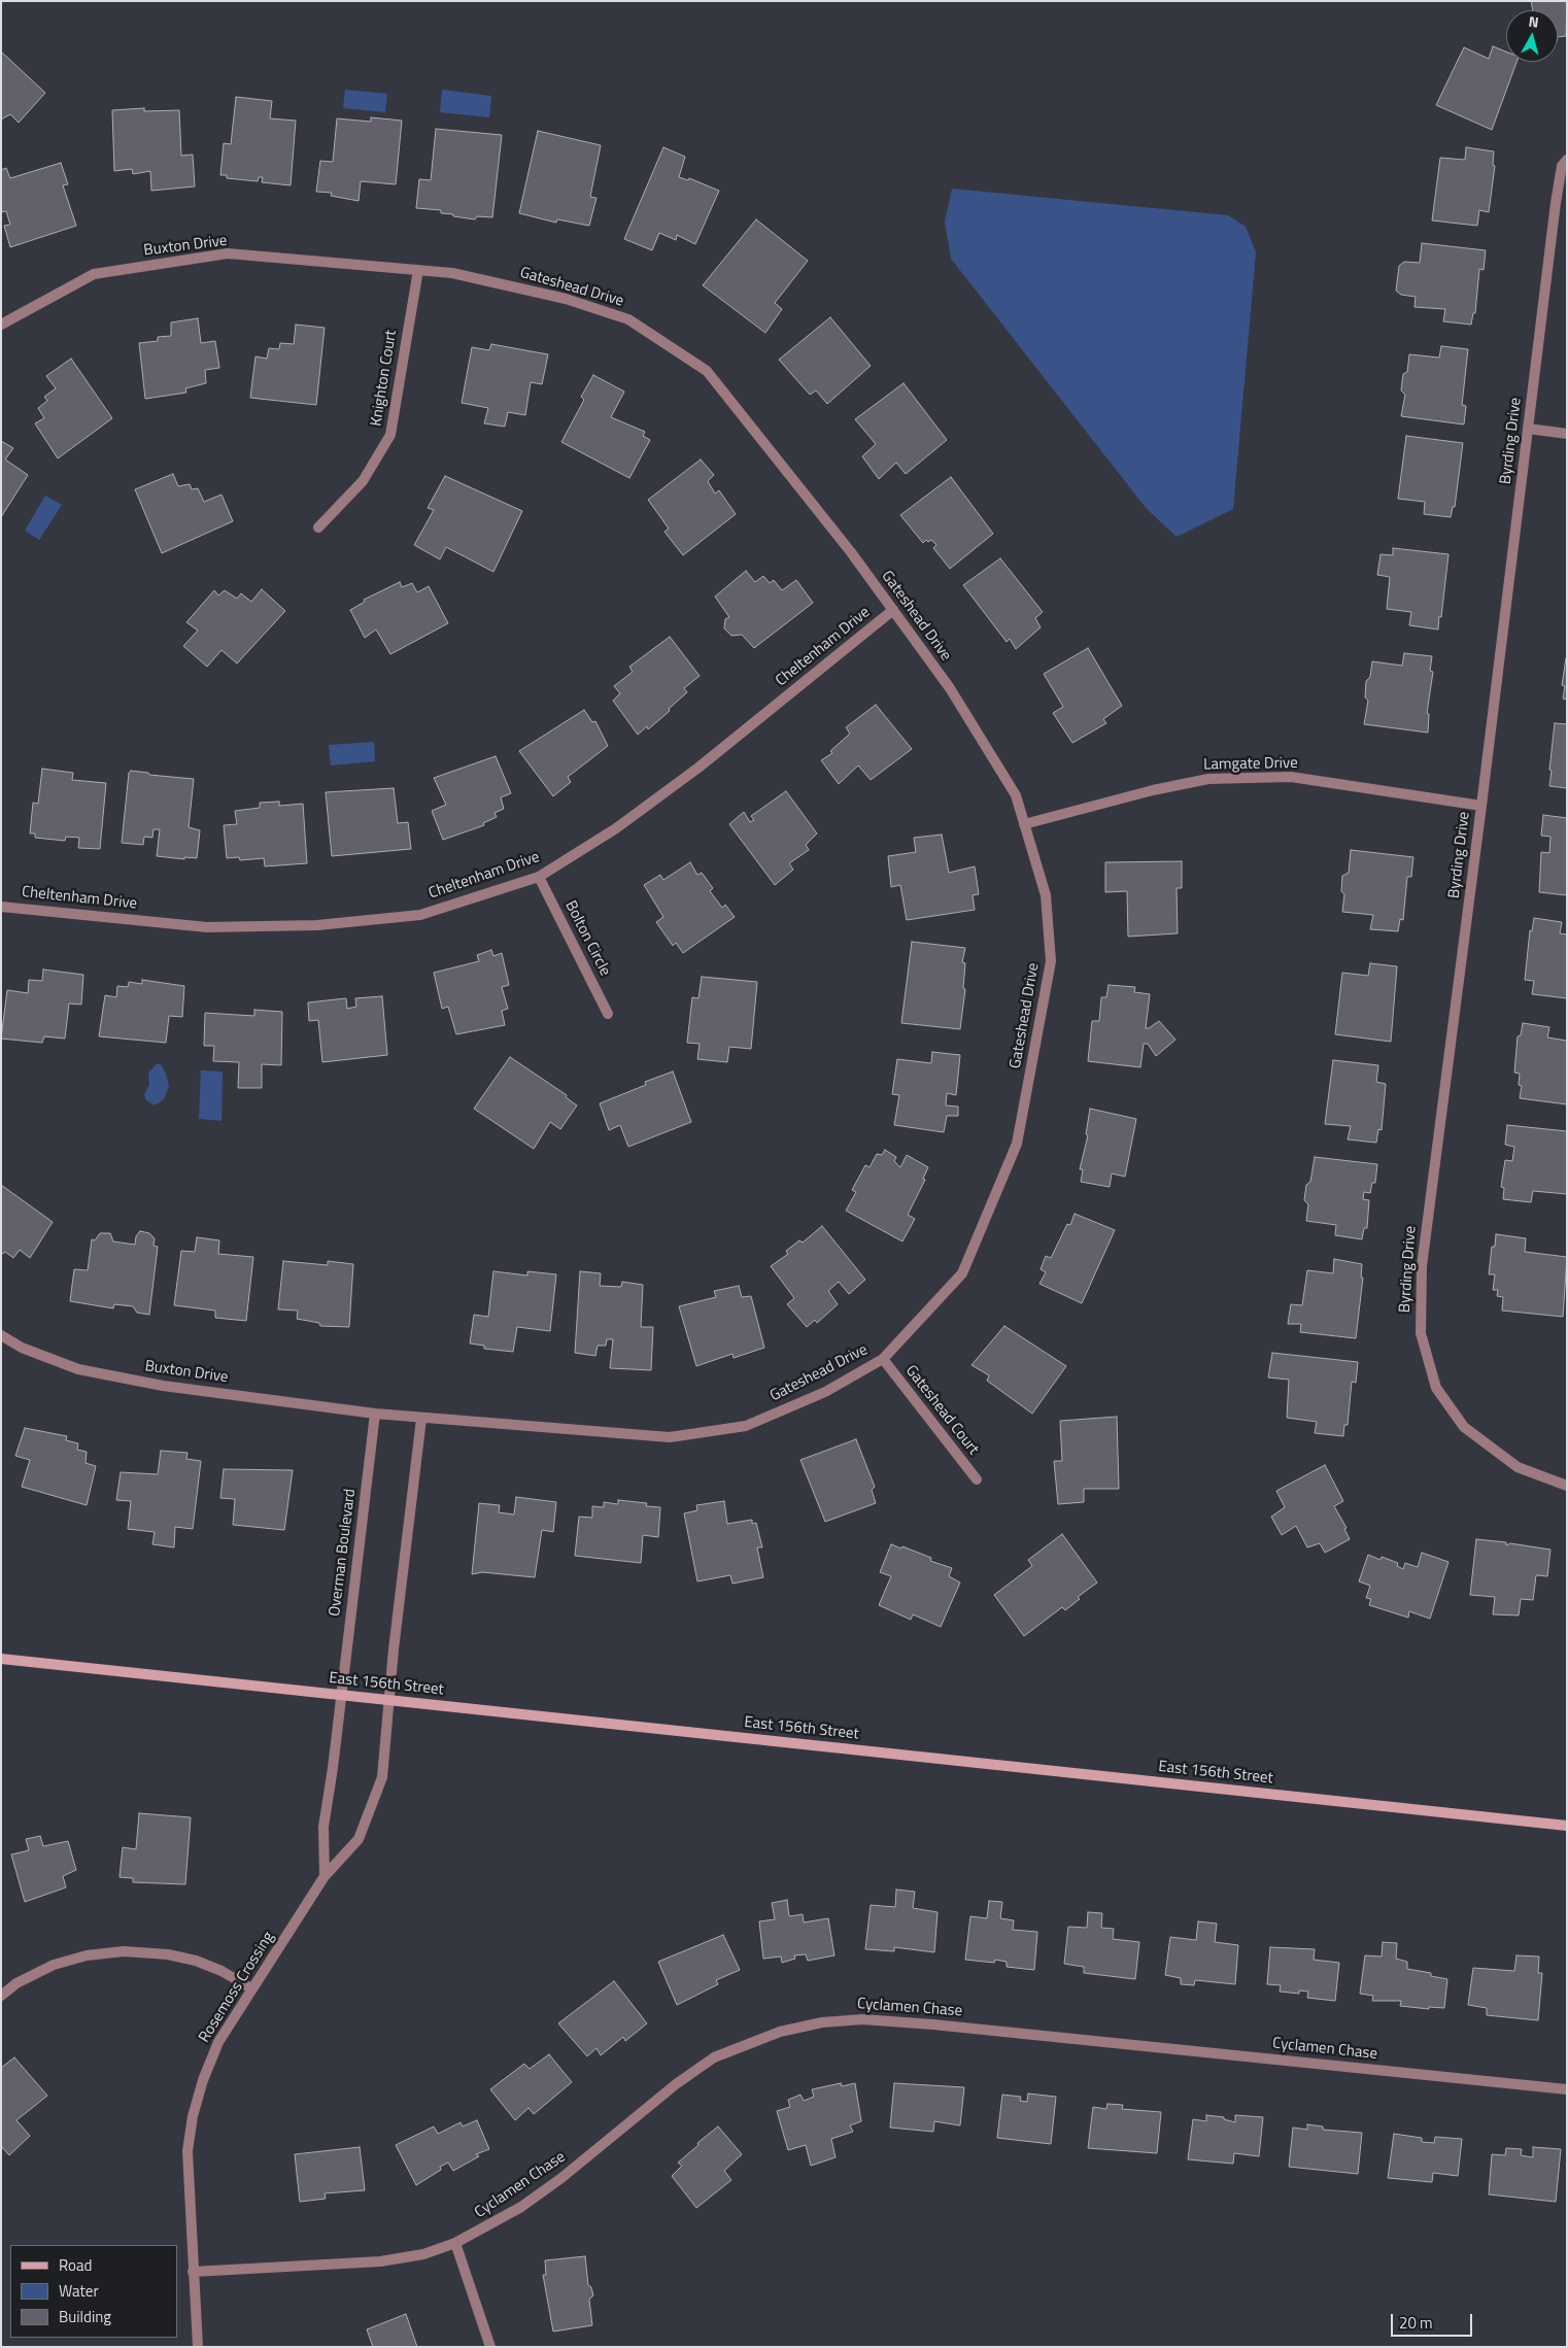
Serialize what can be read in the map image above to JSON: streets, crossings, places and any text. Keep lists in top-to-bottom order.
{
  "streets": {
    "street": [
      "Buxton Drive",
      "Gateshead Drive",
      "Knighton Court",
      "Byrding Drive",
      "Cheltenham Drive",
      "Lamgate Drive",
      "Bolton Circle",
      "Gateshead Court",
      "Overman Boulevard",
      "East 156th Street",
      "Rosemoss Crossing",
      "Cyclamen Chase"
    ]
  },
  "crossings": [
    ["Buxton Drive", "Gateshead Drive"],
    ["Buxton Drive", "Knighton Court"],
    ["Buxton Drive", "Overman Boulevard"],
    ["Gateshead Drive", "Knighton Court"],
    ["Gateshead Drive", "Cheltenham Drive"],
    ["Gateshead Drive", "Lamgate Drive"],
    ["Gateshead Drive", "Gateshead Court"],
    ["Gateshead Drive", "Overman Boulevard"],
    ["Gateshead Drive", "Rosemoss Crossing"],
    ["Byrding Drive", "Lamgate Drive"],
    ["Cheltenham Drive", "Bolton Circle"],
    ["Overman Boulevard", "East 156th Street"],
    ["Overman Boulevard", "Rosemoss Crossing"],
    ["East 156th Street", "Rosemoss Crossing"],
    ["Rosemoss Crossing", "Cyclamen Chase"]
  ],
  "legend": ["Road", "Water", "Building"],
  "scale_bar": "20 m",
  "north": "top"
}
